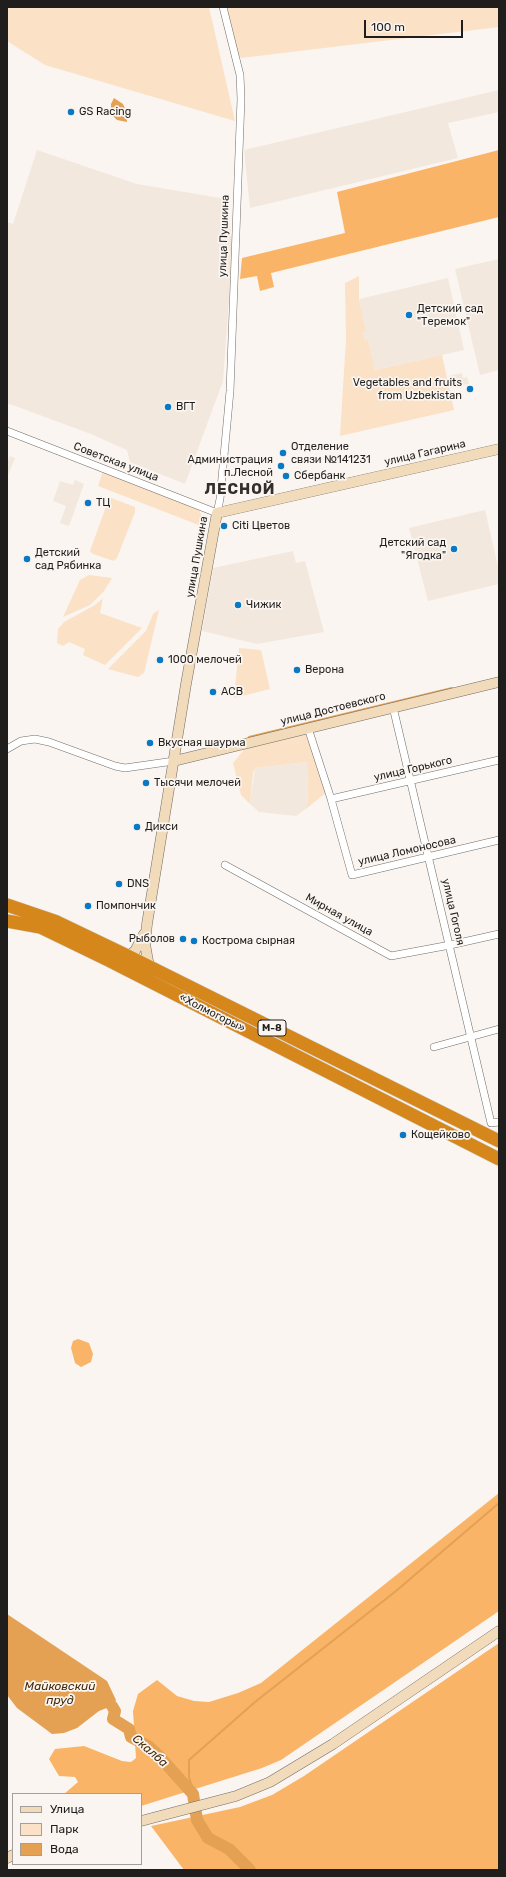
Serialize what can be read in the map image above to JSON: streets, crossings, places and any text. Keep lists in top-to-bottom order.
{
  "streets": {
    "highway": ["«Холмогоры»", "М-8"],
    "street": [
      "улица Пушкина",
      "улица Гагарина",
      "Советская улица",
      "улица Достоевского",
      "улица Горького",
      "улица Ломоносова",
      "улица Гоголя",
      "Мирная улица"
    ]
  },
  "crossings": [
    ["улица Пушкина", "улица Гагарина"],
    ["улица Пушкина", "Советская улица"],
    ["улица Пушкина", "улица Достоевского"],
    ["улица Гагарина", "Советская улица"],
    ["улица Достоевского", "улица Ломоносова"],
    ["улица Достоевского", "улица Гоголя"],
    ["улица Горького", "улица Ломоносова"],
    ["улица Горького", "улица Гоголя"],
    ["улица Ломоносова", "улица Гоголя"],
    ["улица Гоголя", "Мирная улица"]
  ],
  "districts": ["ЛЕСНОЙ"],
  "water": ["Майковский пруд", "Скалба"],
  "places": [
    "GS Racing",
    "Детский сад \"Теремок\"",
    "Vegetables and fruits from Uzbekistan",
    "ВГТ",
    "Отделение связи №141231",
    "Администрация п.Лесной",
    "Сбербанк",
    "ТЦ",
    "Citi Цветов",
    "Детский сад \"Ягодка\"",
    "Детский сад Рябинка",
    "Чижик",
    "1000 мелочей",
    "Верона",
    "АСВ",
    "Вкусная шаурма",
    "Тысячи мелочей",
    "Дикси",
    "DNS",
    "Помпончик",
    "Рыболов",
    "Кострома сырная",
    "Кощейково"
  ],
  "legend": ["Улица", "Парк", "Вода"],
  "scale_bar": "100 m"
}
